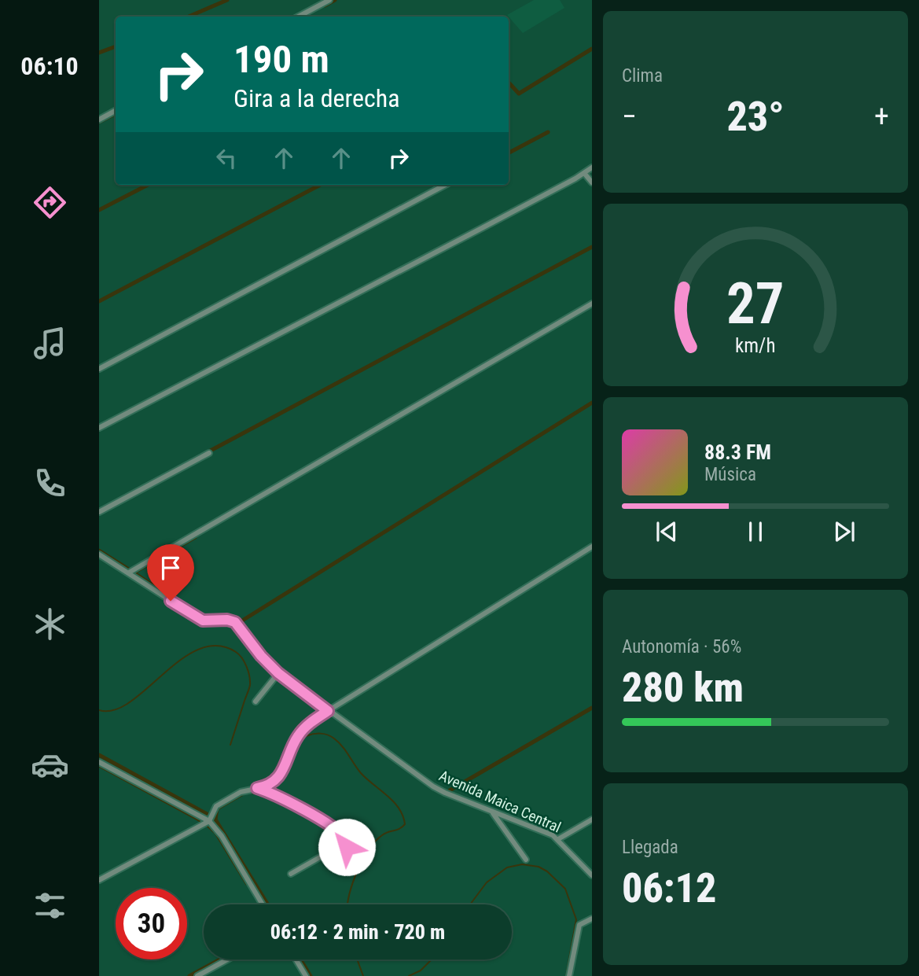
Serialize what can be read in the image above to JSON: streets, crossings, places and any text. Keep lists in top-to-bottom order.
{
  "streets": {
    "street": ["Avenida Maica Central"]
  },
  "page": {
    "tabs": "06:10",
    "tile": [
      "Clima",
      ["Autonomía · 56%", "280 km"],
      ["Llegada", "06:12"]
    ],
    "turn": ["190 m", "Gira a la derecha"],
    "heat": ["−", "23°", "+"],
    "song": ["88.3 FM", "Música"],
    "limit": "30",
    "trip": "06:12 · 2 min · 720 m",
    "gauge": ["27", "km/h"]
  }
}
